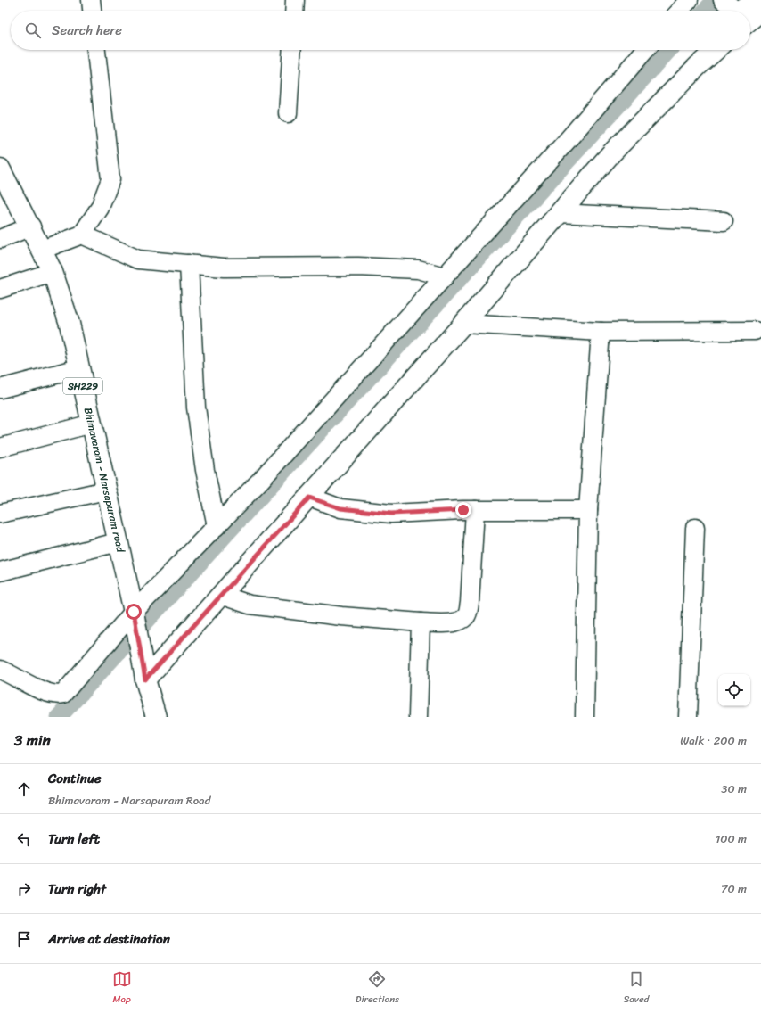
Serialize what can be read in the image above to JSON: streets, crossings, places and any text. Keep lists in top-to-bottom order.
{
  "streets": {
    "street": ["SH229", "Bhimavaram - Narsapuram road"]
  },
  "crossings": [
    ["SH229", "Bhimavaram - Narsapuram road"]
  ],
  "page": {
    "search": "Search here",
    "heading": ["3 min", "Walk · 200 m"],
    "list": [
      ["Continue", "Bhimavaram - Narsapuram Road", "30 m"],
      ["Turn left", "100 m"],
      ["Turn right", "70 m"],
      "Arrive at destination"
    ],
    "nav": ["Map", "Directions", "Saved"]
  }
}
